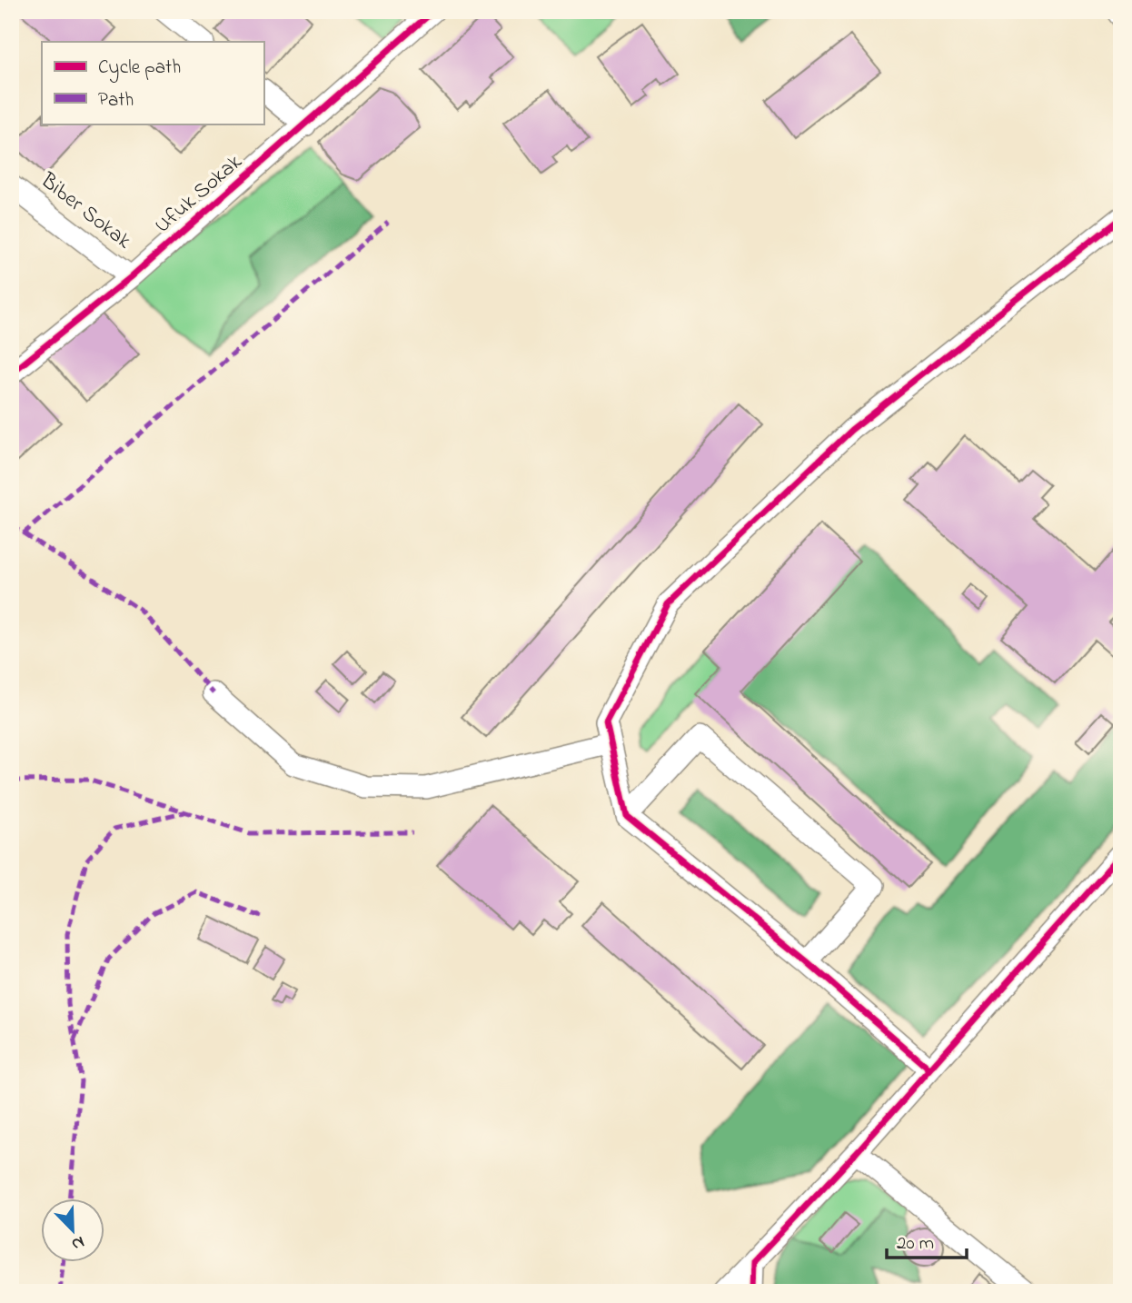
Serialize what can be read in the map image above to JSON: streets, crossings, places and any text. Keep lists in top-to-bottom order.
{
  "streets": {
    "street": ["Ufuk Sokak", "Biber Sokak"]
  },
  "crossings": [
    ["Ufuk Sokak", "Biber Sokak"]
  ],
  "legend": ["Cycle path", "Path"],
  "scale_bar": "20 m",
  "north": "bottom right"
}
